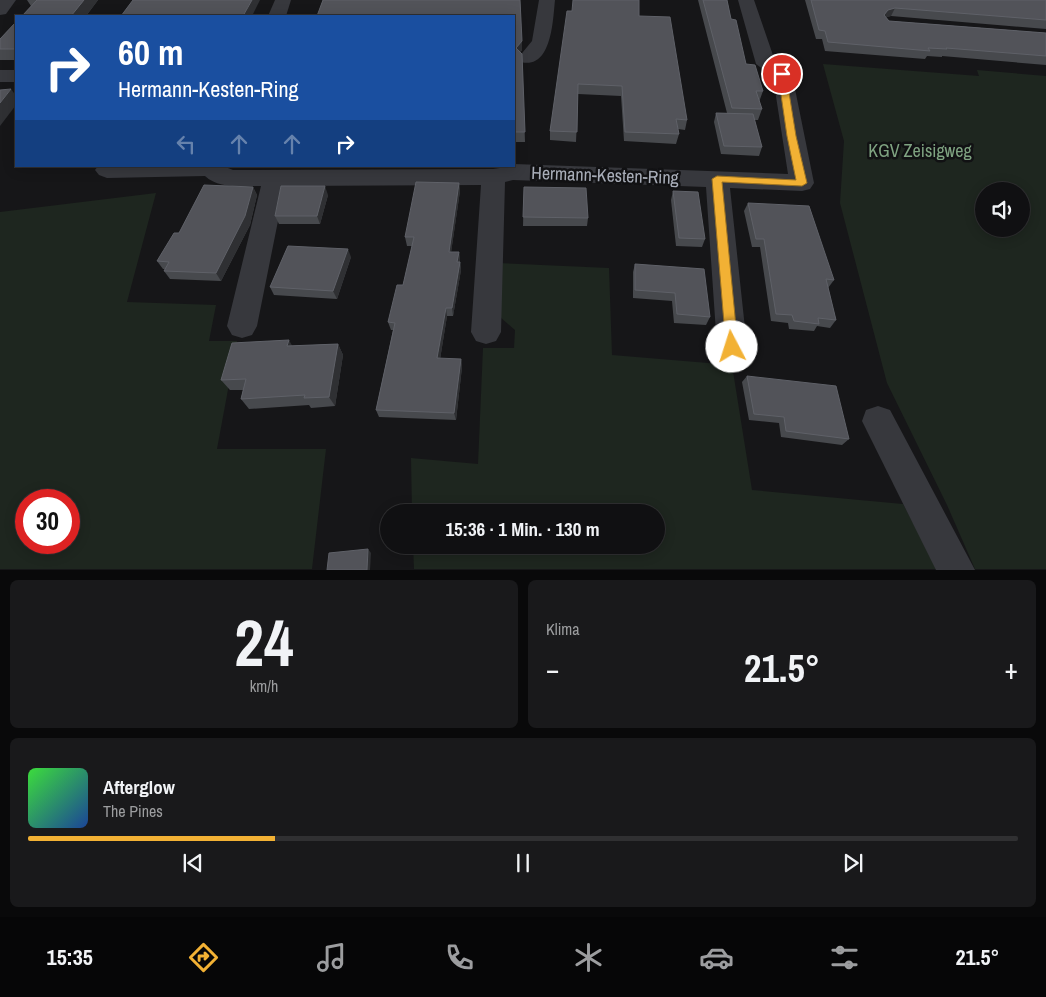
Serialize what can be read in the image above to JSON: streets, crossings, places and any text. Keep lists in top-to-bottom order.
{
  "streets": {
    "street": ["Hermann-Kesten-Ring"]
  },
  "parks": ["KGV Zeisigweg"],
  "page": {
    "turn": ["60 m", "Hermann-Kesten-Ring"],
    "limit": "30",
    "trip": "15:36 · 1 Min. · 130 m",
    "tile": [
      ["24", "km/h"],
      "Klima"
    ],
    "heat": ["−", "21.5°", "+"],
    "song": ["Afterglow", "The Pines"],
    "tabs": ["15:35", "21.5°"]
  }
}
